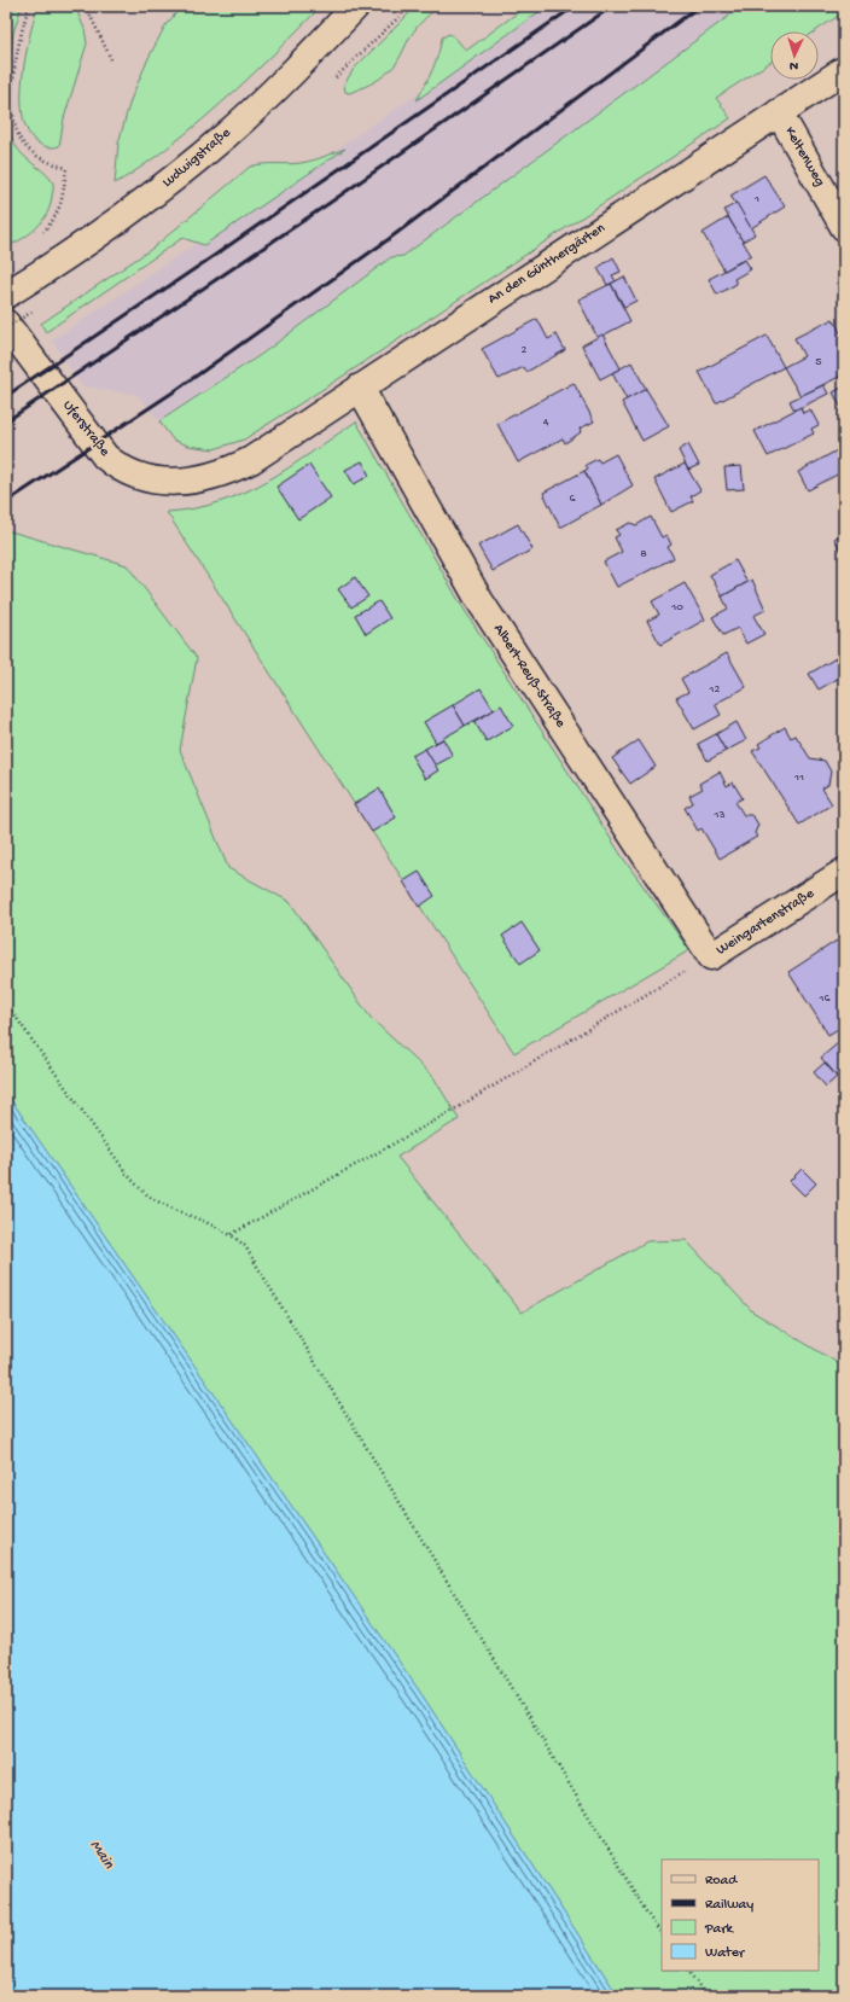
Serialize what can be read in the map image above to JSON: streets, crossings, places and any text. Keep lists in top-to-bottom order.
{
  "streets": {
    "street": [
      "Keltenweg",
      "Ludwigstraße",
      "An den Günthergärten",
      "Uferstraße",
      "Albert-Reuß-Straße",
      "Weingartenstraße"
    ]
  },
  "crossings": [
    ["Keltenweg", "An den Günthergärten"],
    ["An den Günthergärten", "Uferstraße"],
    ["An den Günthergärten", "Albert-Reuß-Straße"],
    ["Albert-Reuß-Straße", "Weingartenstraße"]
  ],
  "water": ["Main"],
  "house_numbers": [
    "1",
    "2",
    "5",
    "4",
    "6",
    "8",
    "10",
    "12",
    "11",
    "13",
    "16"
  ],
  "legend": [
    "Road",
    "Railway",
    "Park",
    "Water"
  ],
  "north": "bottom"
}
